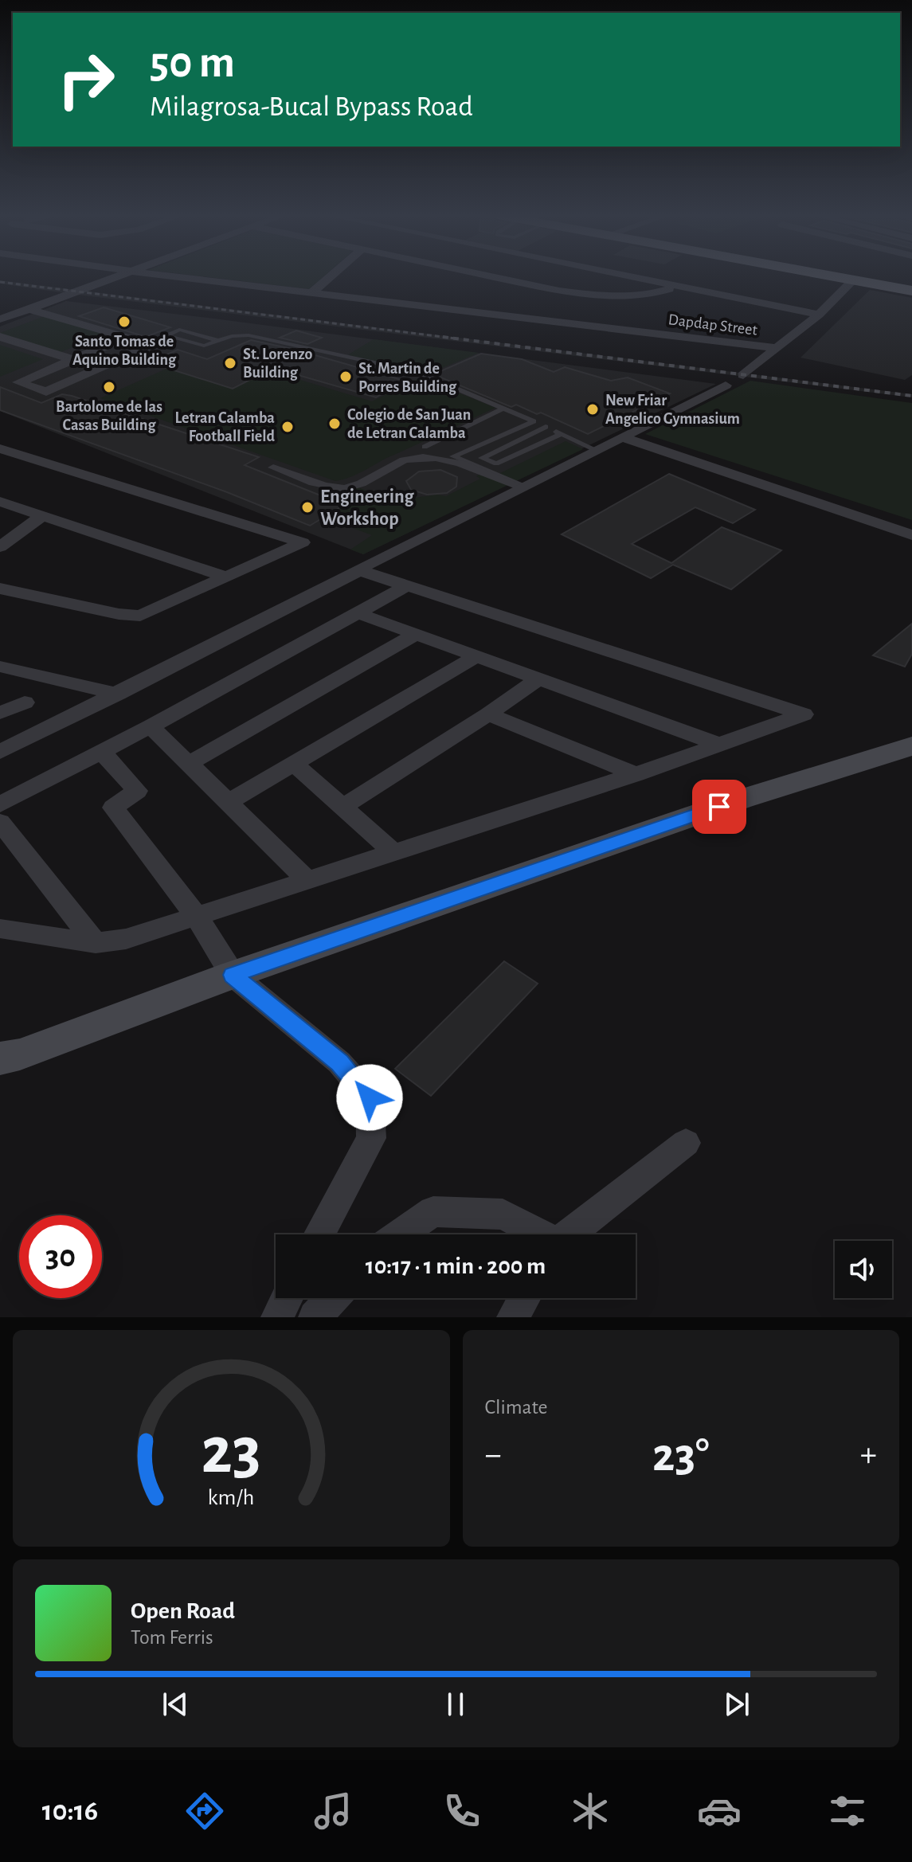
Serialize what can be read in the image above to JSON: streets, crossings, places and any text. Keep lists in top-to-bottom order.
{
  "streets": {
    "street": ["Dapdap Street"]
  },
  "places": [
    "Santo Tomas de Aquino Building",
    "St. Lorenzo Building",
    "St. Martin de Porres Building",
    "Bartolome de las Casas Building",
    "New Friar Angelico Gymnasium",
    "Colegio de San Juan de Letran Calamba",
    "Letran Calamba Football Field",
    "Engineering Workshop"
  ],
  "page": {
    "turn": ["50 m", "Milagrosa-Bucal Bypass Road"],
    "limit": "30",
    "trip": "10:17 · 1 min · 200 m",
    "tile": "Climate",
    "heat": ["−", "23°", "+"],
    "song": ["Open Road", "Tom Ferris"],
    "tabs": "10:16",
    "gauge": ["23", "km/h"]
  }
}
